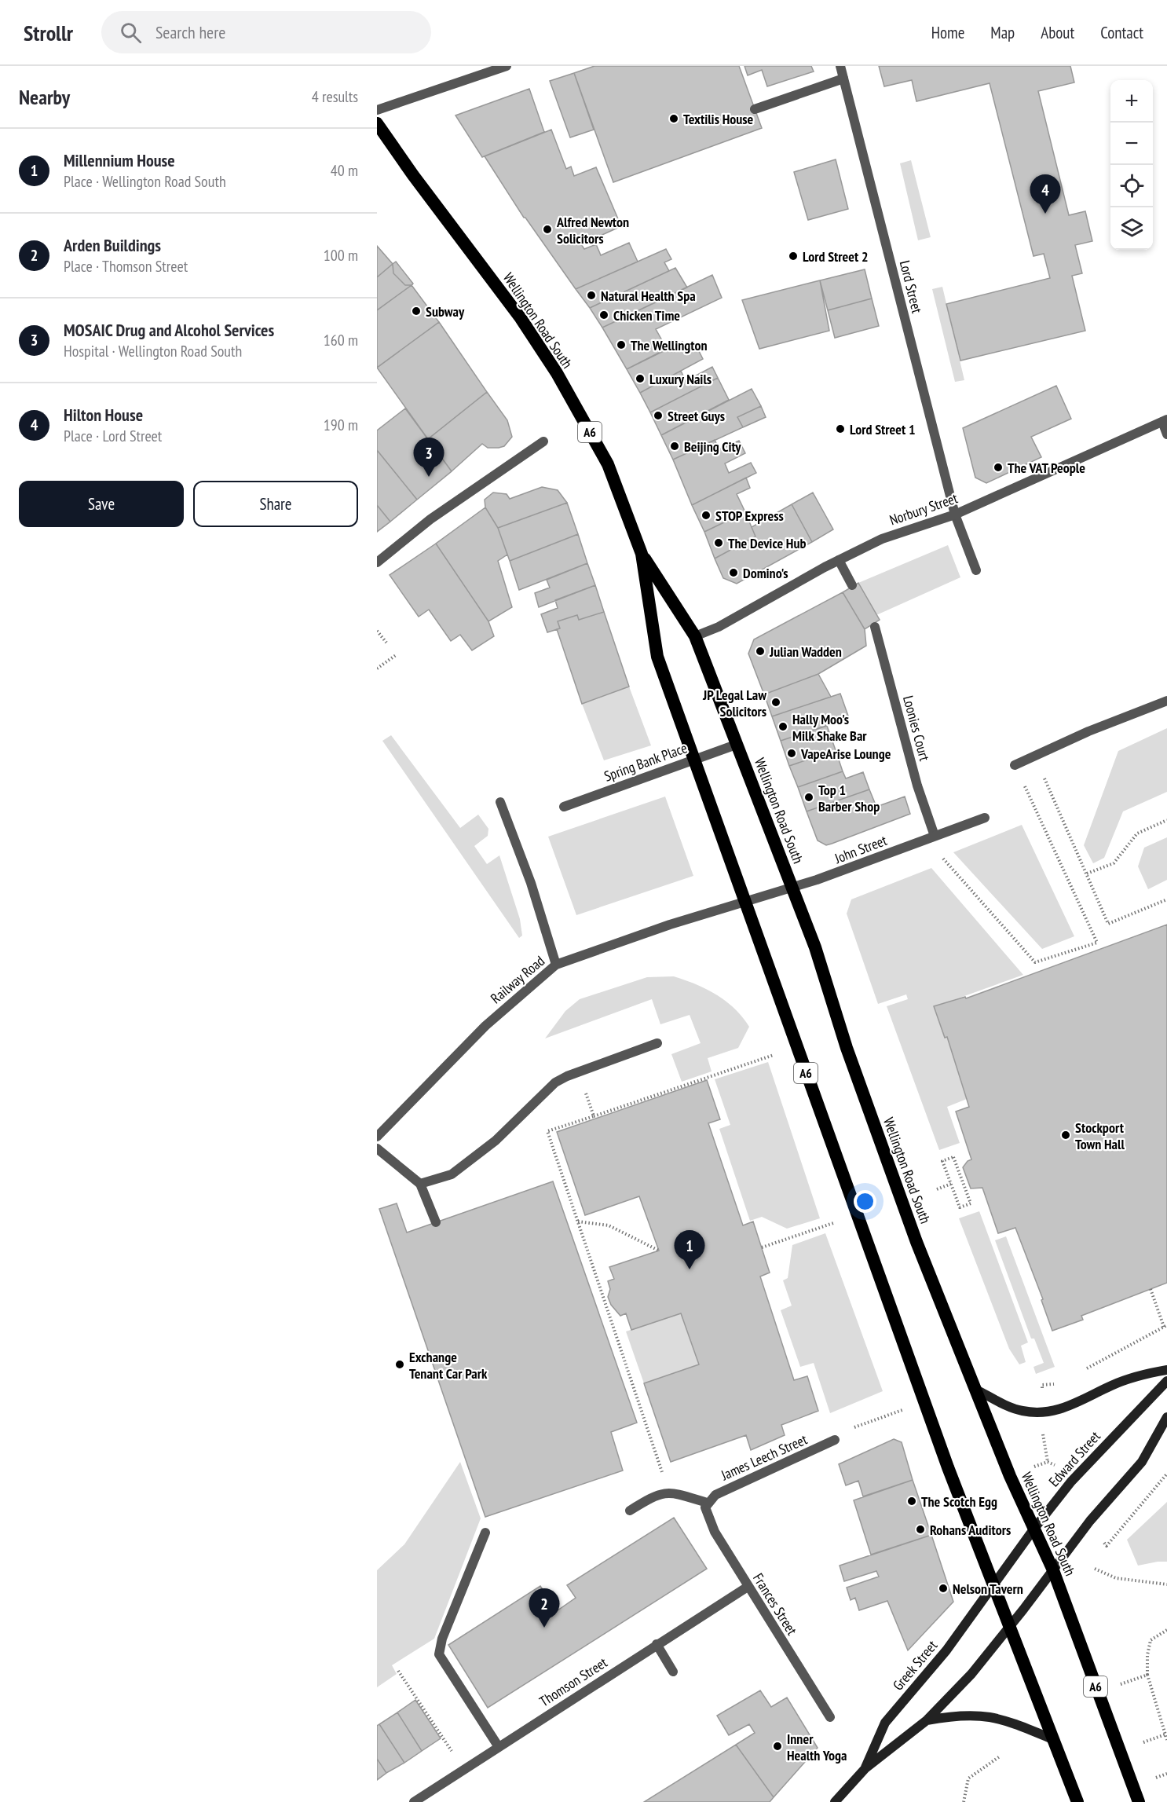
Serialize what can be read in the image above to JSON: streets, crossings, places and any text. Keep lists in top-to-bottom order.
{
  "streets": {
    "highway": ["Wellington Road South", "A6"],
    "main road": ["Edward Street", "Greek Street"],
    "street": [
      "Lord Street",
      "Norbury Street",
      "Loonies Court",
      "Spring Bank Place",
      "John Street",
      "Railway Road",
      "James Leech Street",
      "Frances Street",
      "Thomson Street"
    ]
  },
  "crossings": [
    ["Lord Street", "Norbury Street"],
    ["Wellington Road South", "Norbury Street"],
    ["Wellington Road South", "Spring Bank Place"],
    ["Wellington Road South", "John Street"],
    ["Wellington Road South", "Railway Road"],
    ["Wellington Road South", "Edward Street"],
    ["Wellington Road South", "Greek Street"],
    ["Loonies Court", "John Street"],
    ["John Street", "Railway Road"],
    ["James Leech Street", "Frances Street"],
    ["Edward Street", "Greek Street"],
    ["Frances Street", "Thomson Street"]
  ],
  "places": [
    "Textilis House",
    "Alfred Newton Solicitors",
    "Lord Street 2",
    "Natural Health Spa",
    "Subway",
    "Chicken Time",
    "The Wellington",
    "Luxury Nails",
    "Street Guys",
    "Lord Street 1",
    "Beijing City",
    "The VAT People",
    "STOP Express",
    "The Device Hub",
    "Domino's",
    "Julian Wadden",
    "JP Legal Law Solicitors",
    "Hally Moo's Milk Shake Bar",
    "VapeArise Lounge",
    "Top 1 Barber Shop",
    "Stockport Town Hall",
    "Exchange Tenant Car Park",
    "The Scotch Egg",
    "Rohans Auditors",
    "Nelson Tavern",
    "Inner Health Yoga"
  ],
  "page": {
    "header": "Strollr",
    "search": "Search here",
    "nav": [
      "Home",
      "Map",
      "About",
      "Contact"
    ],
    "heading": ["Nearby", "4 results"],
    "map_buttons": ["+", "−"],
    "list": [
      {
        "mark": "1",
        "name": "Millennium House",
        "note": "Place · Wellington Road South",
        "value": "40 m"
      },
      {
        "mark": "2",
        "name": "Arden Buildings",
        "note": "Place · Thomson Street",
        "value": "100 m"
      },
      {
        "mark": "3",
        "name": "MOSAIC Drug and Alcohol Services",
        "note": "Hospital · Wellington Road South",
        "value": "160 m"
      },
      {
        "mark": "4",
        "name": "Hilton House",
        "note": "Place · Lord Street",
        "value": "190 m"
      }
    ],
    "pins": [
      "4",
      "3",
      "1",
      "2"
    ],
    "buttons": ["Save", "Share"]
  }
}
